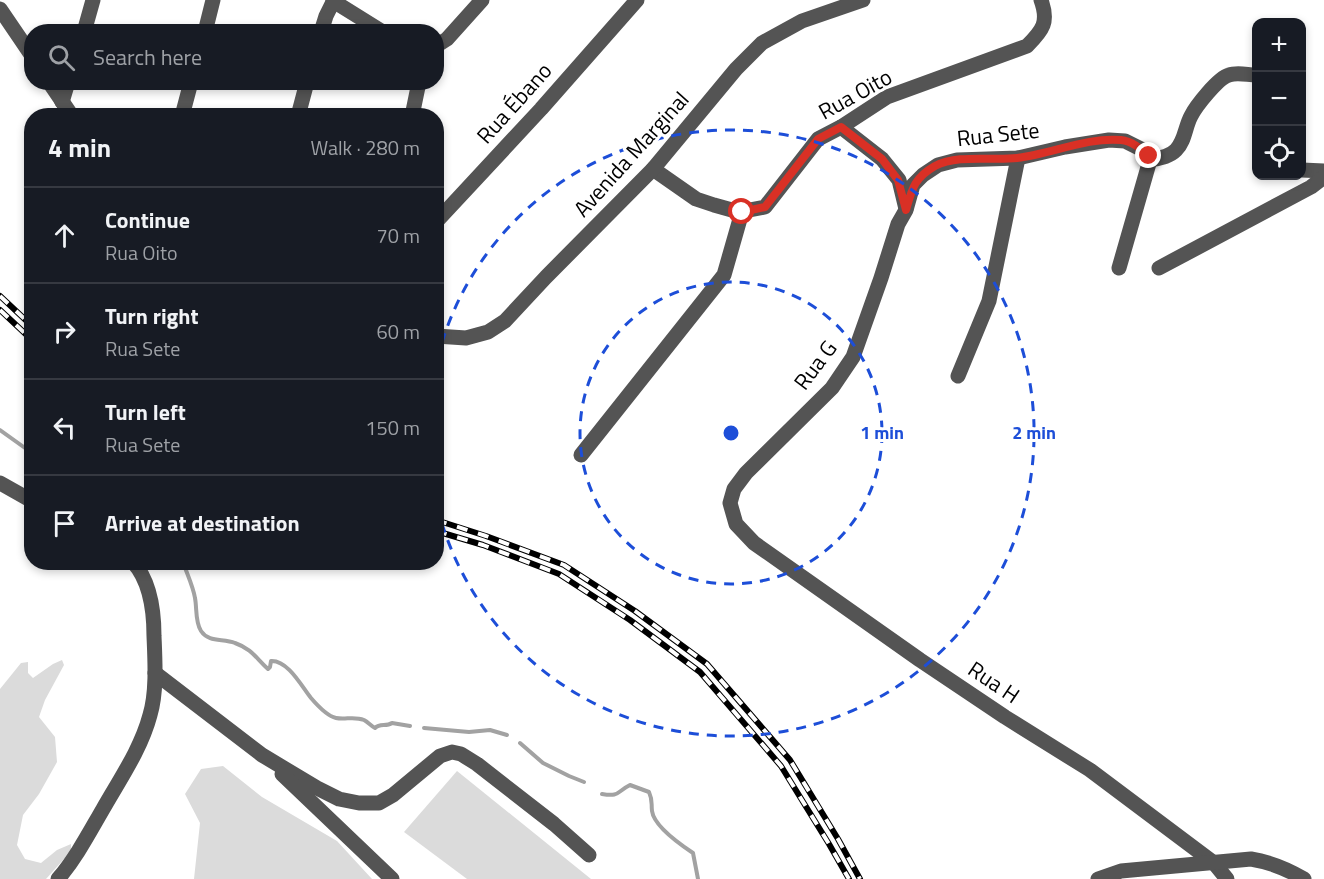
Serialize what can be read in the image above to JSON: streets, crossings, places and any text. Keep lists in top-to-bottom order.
{
  "streets": {
    "street": [
      "Rua Oito",
      "Rua Ébano",
      "Rua Sete",
      "Avenida Marginal",
      "Rua G",
      "Rua H"
    ]
  },
  "crossings": [
    ["Rua Sete", "Rua G"],
    ["Rua G", "Rua H"]
  ],
  "page": {
    "map_buttons": ["+", "−"],
    "search": "Search here",
    "heading": ["4 min", "Walk · 280 m"],
    "list": [
      ["Continue", "Rua Oito", "70 m"],
      ["Turn right", "Rua Sete", "60 m"],
      ["Turn left", "Rua Sete", "150 m"],
      "Arrive at destination"
    ]
  },
  "rings": ["1 min", "2 min"]
}
